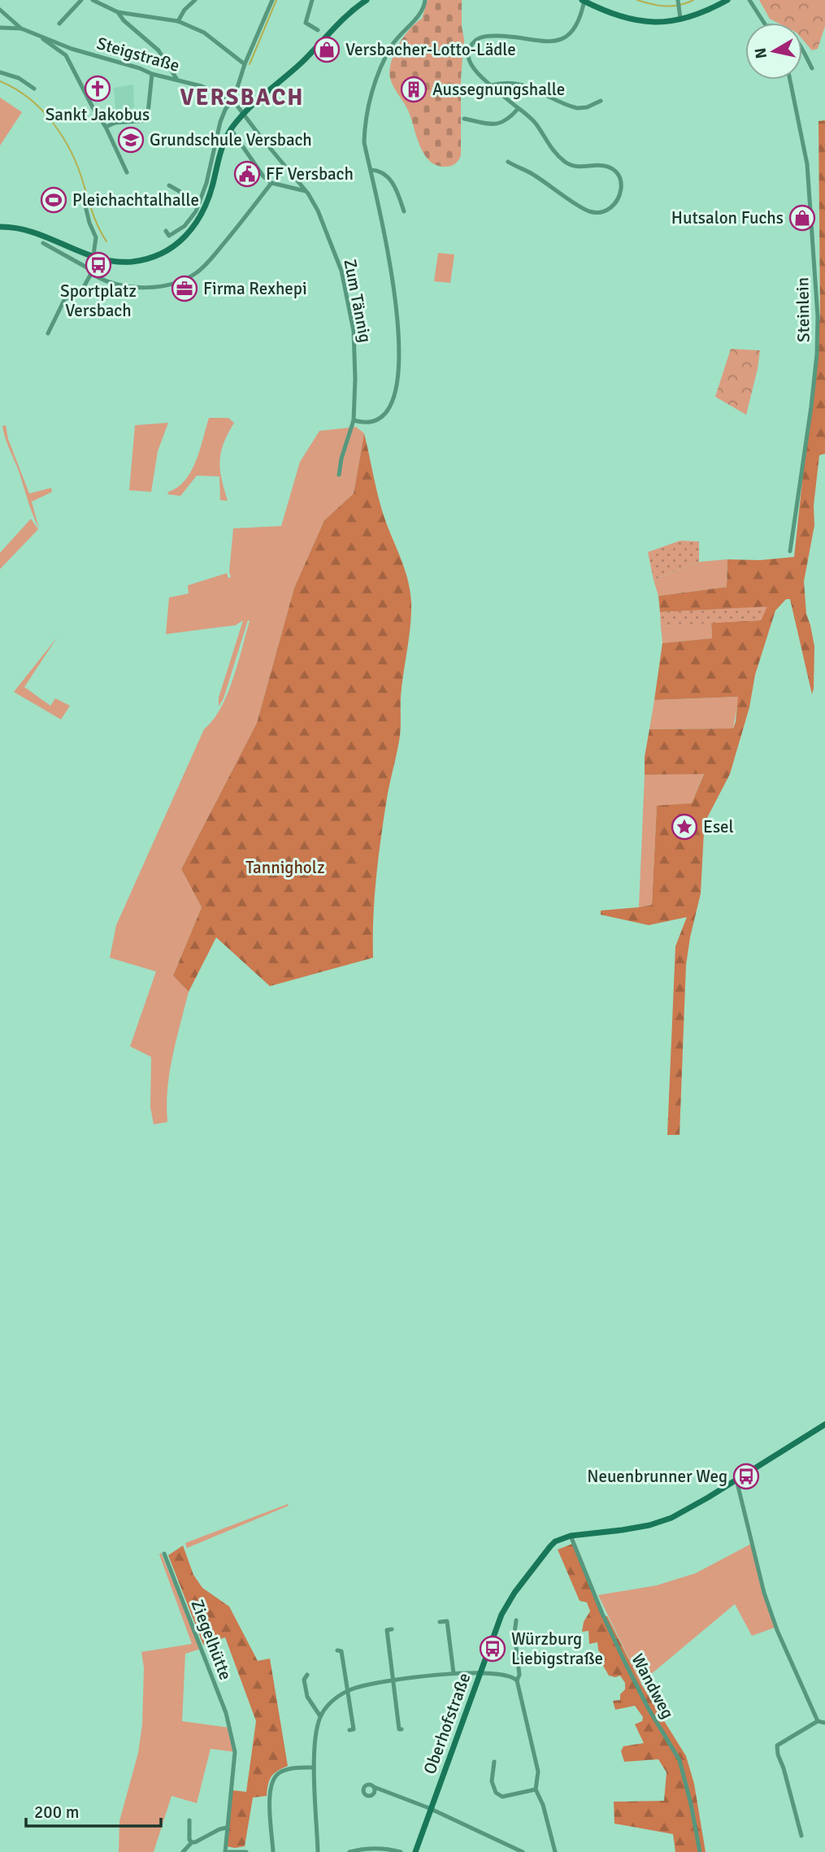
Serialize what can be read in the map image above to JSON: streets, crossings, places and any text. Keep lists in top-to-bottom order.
{
  "streets": {
    "main road": ["Oberhofstraße"],
    "street": [
      "Steigstraße",
      "Zum Tännig",
      "Steinlein",
      "Ziegelhütte",
      "Wandweg"
    ]
  },
  "crossings": [
    ["Steigstraße", "Zum Tännig"],
    ["Wandweg", "Oberhofstraße"]
  ],
  "districts": ["VERSBACH"],
  "parks": ["Tannigholz"],
  "places": {
    "shop": ["Versbacher-Lotto-Lädle", "Hutsalon Fuchs"],
    "church": ["Sankt Jakobus"],
    "building": ["Aussegnungshalle"],
    "school or university": ["Grundschule Versbach"],
    "public building": ["FF Versbach"],
    "sports": ["Pleichachtalhalle"],
    "bus stop": ["Sportplatz Versbach", "Neuenbrunner Weg", "Würzburg Liebigstraße"],
    "office": ["Firma Rexhepi"],
    "place": ["Esel"]
  },
  "scale_bar": "200 m",
  "north": "left"
}
